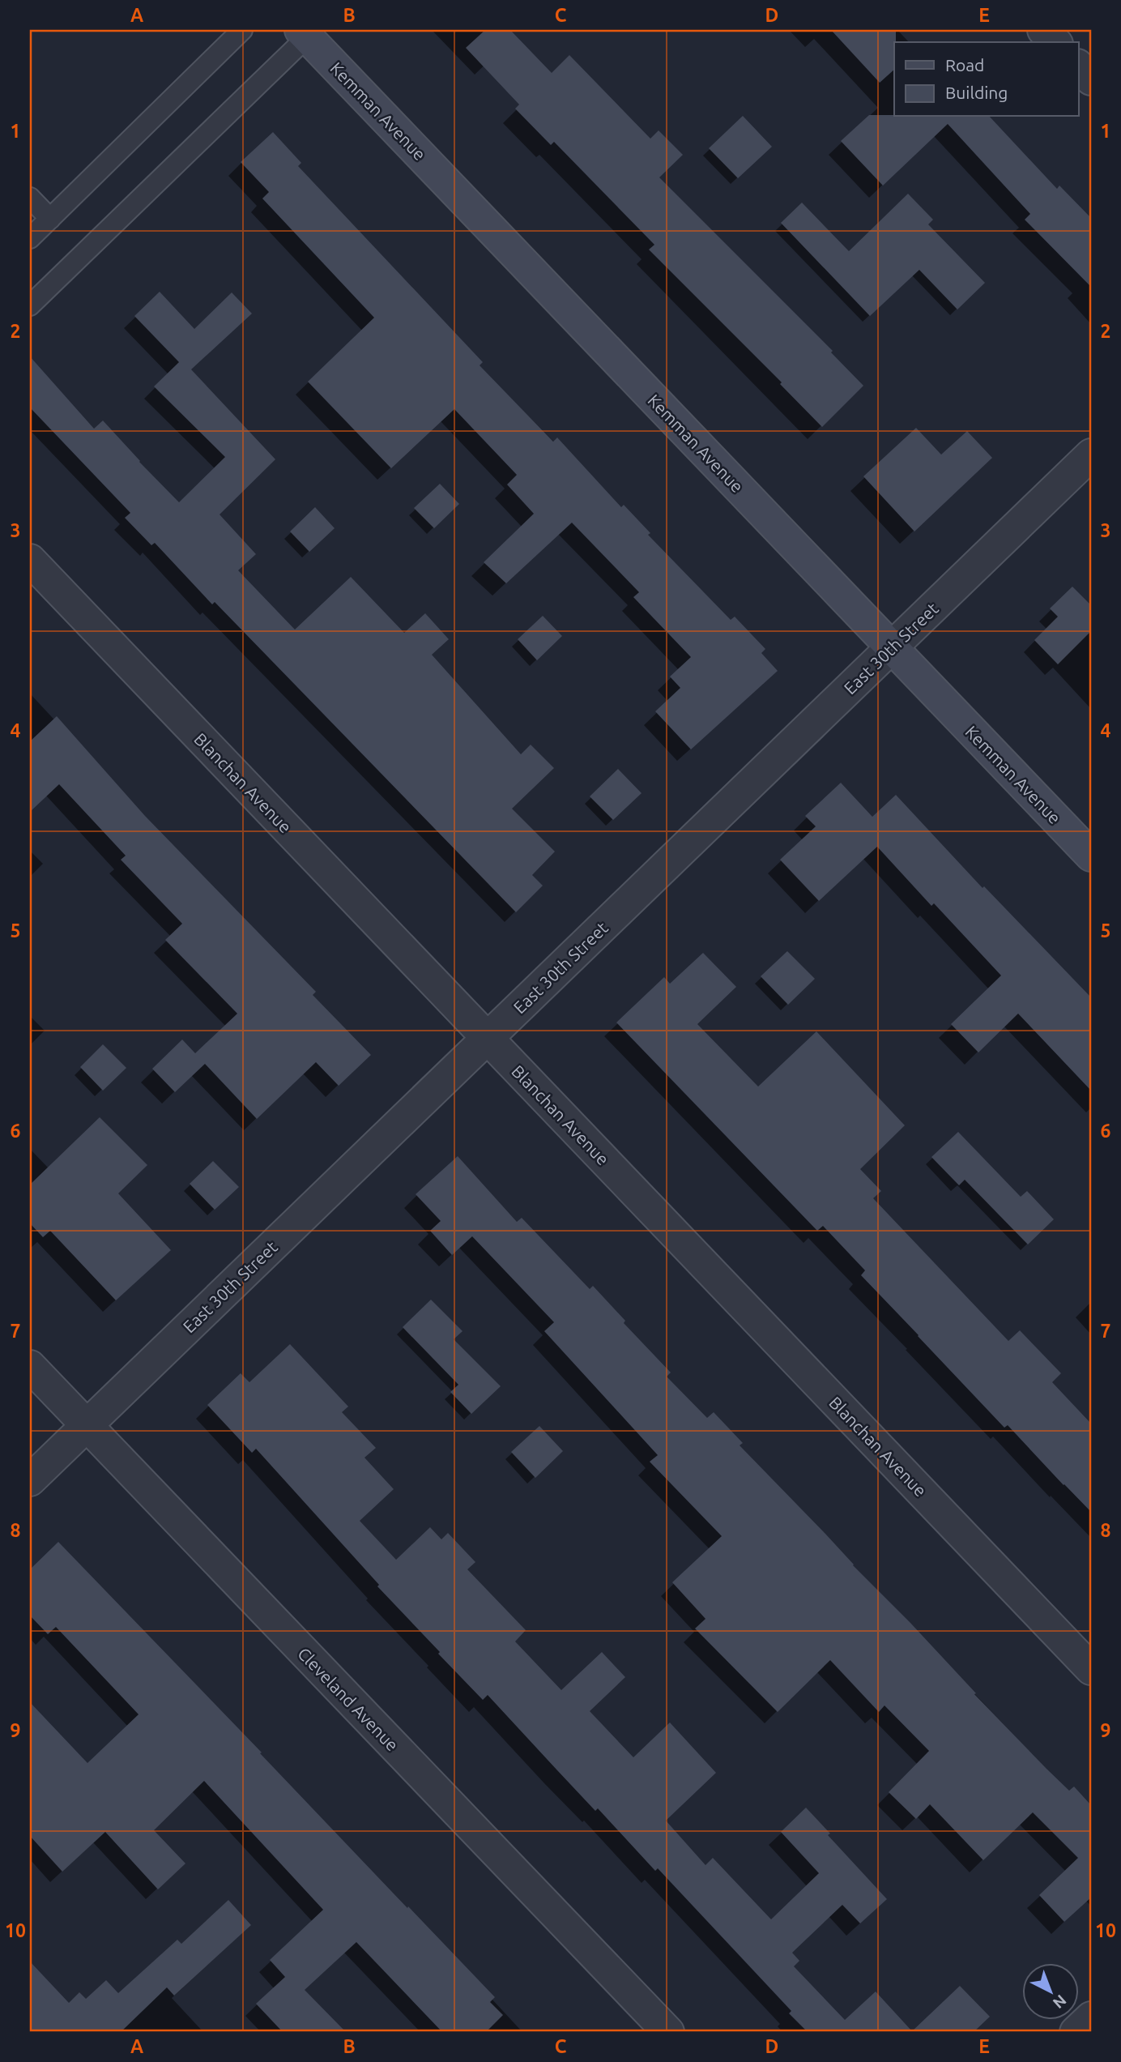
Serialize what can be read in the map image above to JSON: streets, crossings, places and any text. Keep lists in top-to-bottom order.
{
  "streets": {
    "street": [
      "Kemman Avenue",
      "East 30th Street",
      "Blanchan Avenue",
      "Cleveland Avenue"
    ]
  },
  "crossings": [
    ["Kemman Avenue", "East 30th Street"],
    ["East 30th Street", "Blanchan Avenue"],
    ["East 30th Street", "Cleveland Avenue"]
  ],
  "legend": ["Road", "Building"],
  "north": "bottom right",
  "grid": {
    "columns": [
      "A",
      "B",
      "C",
      "D",
      "E"
    ],
    "rows": [
      "1",
      "2",
      "3",
      "4",
      "5",
      "6",
      "7",
      "8",
      "9",
      "10"
    ]
  }
}
